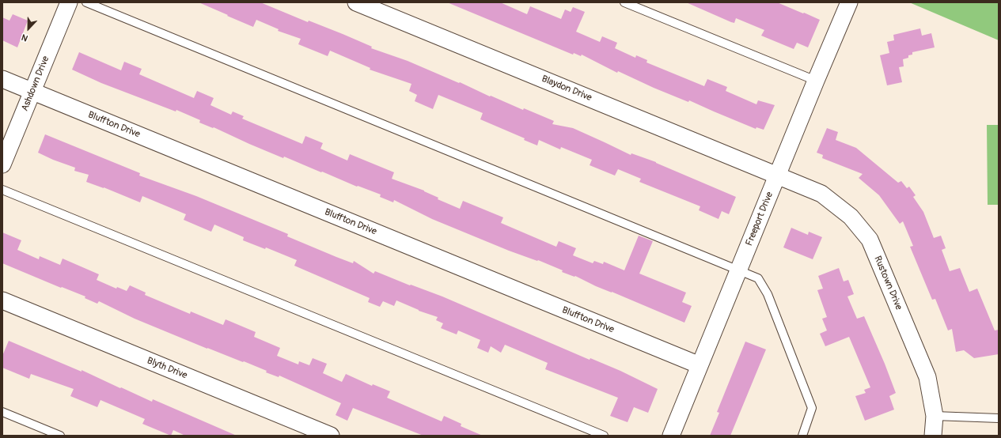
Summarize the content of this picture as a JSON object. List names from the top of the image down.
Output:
{
  "streets": {
    "street": [
      "Ashdown Drive",
      "Blaydon Drive",
      "Bluffton Drive",
      "Freeport Drive",
      "Rustown Drive",
      "Blyth Drive"
    ]
  },
  "crossings": [
    ["Ashdown Drive", "Bluffton Drive"],
    ["Blaydon Drive", "Freeport Drive"],
    ["Blaydon Drive", "Rustown Drive"],
    ["Bluffton Drive", "Freeport Drive"],
    ["Freeport Drive", "Rustown Drive"]
  ],
  "north": "bottom"
}
